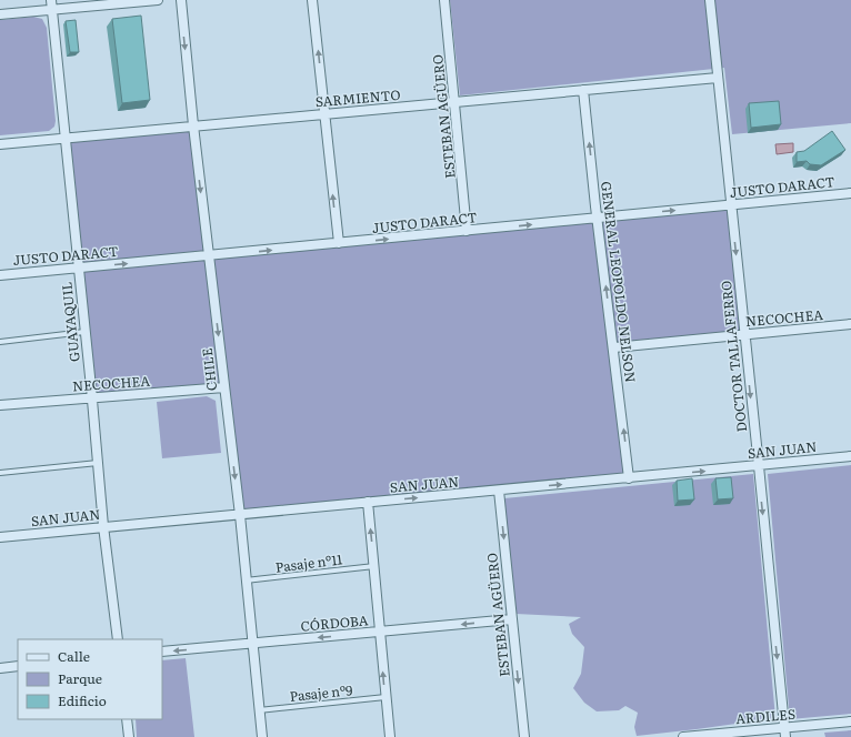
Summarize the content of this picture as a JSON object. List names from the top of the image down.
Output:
{
  "streets": {
    "street": [
      "SARMIENTO",
      "ESTEBAN AGÜERO",
      "JUSTO DARACT",
      "GENERAL LEOPOLDO NELSON",
      "NECOCHEA",
      "GUAYAQUIL",
      "DOCTOR TALLAFERRO",
      "CHILE",
      "SAN JUAN",
      "CÓRDOBA",
      "ARDILES"
    ],
    "lane": ["Pasaje nº11", "Pasaje nº9"]
  },
  "crossings": [
    ["SARMIENTO", "ESTEBAN AGÜERO"],
    ["SARMIENTO", "GENERAL LEOPOLDO NELSON"],
    ["SARMIENTO", "GUAYAQUIL"],
    ["SARMIENTO", "DOCTOR TALLAFERRO"],
    ["SARMIENTO", "CHILE"],
    ["ESTEBAN AGÜERO", "JUSTO DARACT"],
    ["ESTEBAN AGÜERO", "SAN JUAN"],
    ["ESTEBAN AGÜERO", "CÓRDOBA"],
    ["JUSTO DARACT", "GENERAL LEOPOLDO NELSON"],
    ["JUSTO DARACT", "GUAYAQUIL"],
    ["JUSTO DARACT", "DOCTOR TALLAFERRO"],
    ["JUSTO DARACT", "CHILE"],
    ["GENERAL LEOPOLDO NELSON", "NECOCHEA"],
    ["GENERAL LEOPOLDO NELSON", "SAN JUAN"],
    ["NECOCHEA", "GUAYAQUIL"],
    ["NECOCHEA", "DOCTOR TALLAFERRO"],
    ["NECOCHEA", "CHILE"],
    ["GUAYAQUIL", "SAN JUAN"],
    ["DOCTOR TALLAFERRO", "SAN JUAN"],
    ["DOCTOR TALLAFERRO", "ARDILES"],
    ["CHILE", "SAN JUAN"],
    ["CHILE", "Pasaje nº11"],
    ["CHILE", "CÓRDOBA"],
    ["CHILE", "Pasaje nº9"]
  ],
  "one_way": [
    "ESTEBAN AGÜERO",
    "JUSTO DARACT",
    "GENERAL LEOPOLDO NELSON",
    "DOCTOR TALLAFERRO",
    "CHILE",
    "SAN JUAN",
    "CÓRDOBA"
  ],
  "legend": ["Calle", "Parque", "Edificio"]
}
